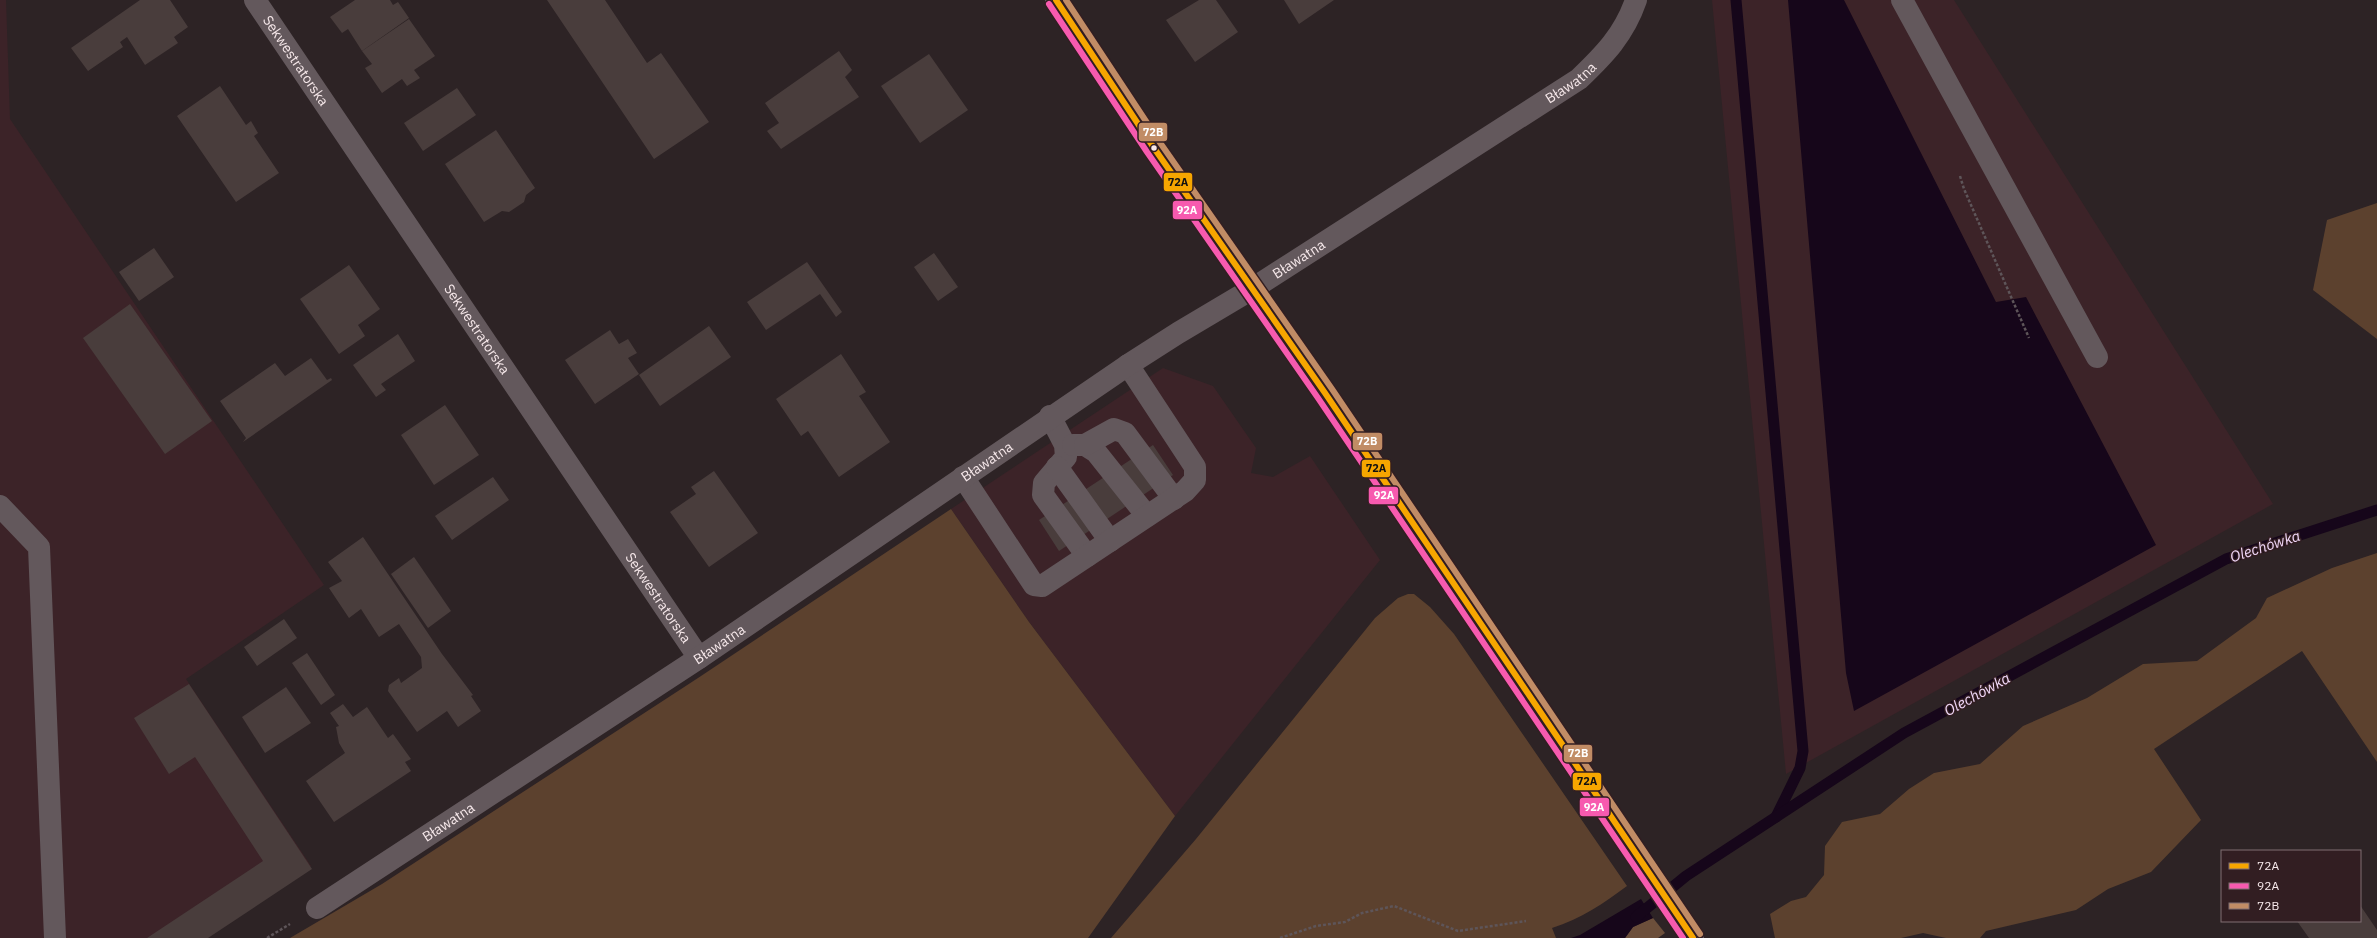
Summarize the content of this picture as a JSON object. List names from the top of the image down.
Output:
{
  "streets": {
    "street": ["Sekwestratorska", "Bławatna"]
  },
  "crossings": [
    ["Sekwestratorska", "Bławatna"]
  ],
  "water": ["Olechówka"],
  "lines": ["transit line 72A", "transit line 72B", "transit line 92A"],
  "legend": ["72A", "92A", "72B"]
}
